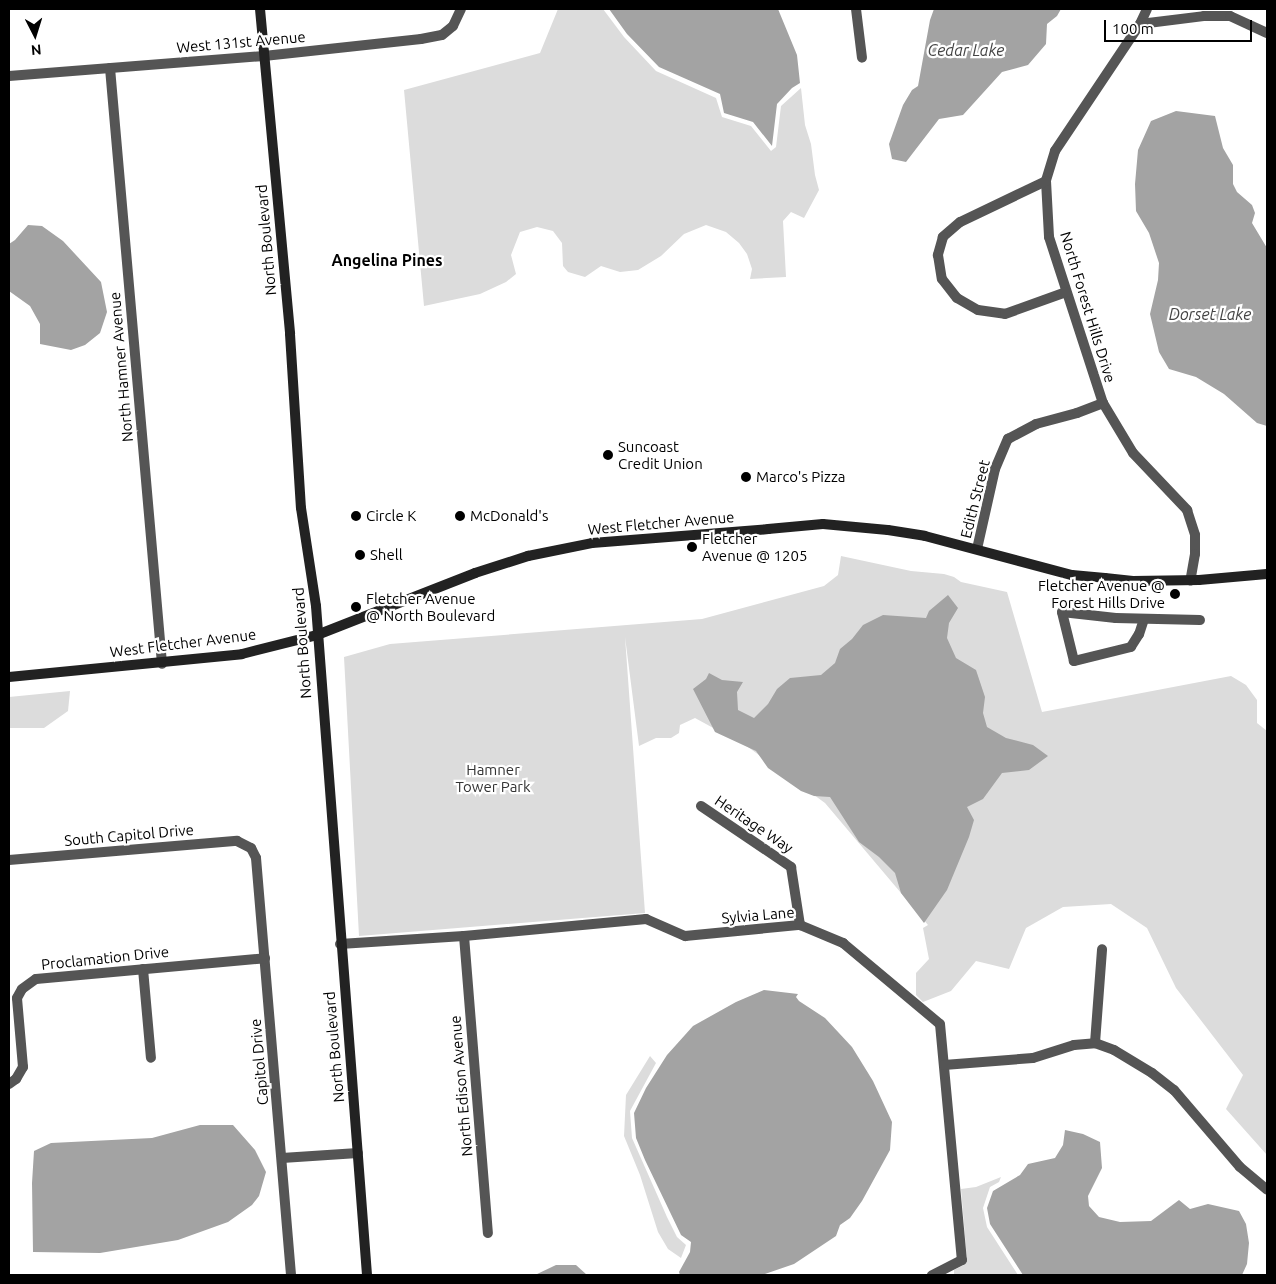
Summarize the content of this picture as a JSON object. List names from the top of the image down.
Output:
{
  "streets": {
    "main road": ["North Boulevard", "West Fletcher Avenue"],
    "street": [
      "West 131st Avenue",
      "North Forest Hills Drive",
      "North Hamner Avenue",
      "Edith Street",
      "Heritage Way",
      "South Capitol Drive",
      "Sylvia Lane",
      "Proclamation Drive",
      "Capitol Drive",
      "North Edison Avenue"
    ]
  },
  "crossings": [
    ["West 131st Avenue", "North Boulevard"],
    ["West 131st Avenue", "North Hamner Avenue"],
    ["North Boulevard", "West Fletcher Avenue"],
    ["North Boulevard", "Sylvia Lane"],
    ["North Forest Hills Drive", "Edith Street"],
    ["North Forest Hills Drive", "West Fletcher Avenue"],
    ["North Hamner Avenue", "West Fletcher Avenue"],
    ["Edith Street", "West Fletcher Avenue"],
    ["Heritage Way", "Sylvia Lane"],
    ["South Capitol Drive", "Capitol Drive"],
    ["Sylvia Lane", "North Edison Avenue"],
    ["Proclamation Drive", "Capitol Drive"]
  ],
  "districts": ["Angelina Pines"],
  "water": ["Cedar Lake", "Dorset Lake"],
  "parks": ["Hamner Tower Park"],
  "places": [
    "Suncoast Credit Union",
    "Marco's Pizza",
    "Circle K",
    "McDonald's",
    "Fletcher Avenue @ 1205",
    "Shell",
    "Fletcher Avenue @ Forest Hills Drive",
    "Fletcher Avenue @ North Boulevard"
  ],
  "scale_bar": "100 m",
  "north": "bottom"
}
